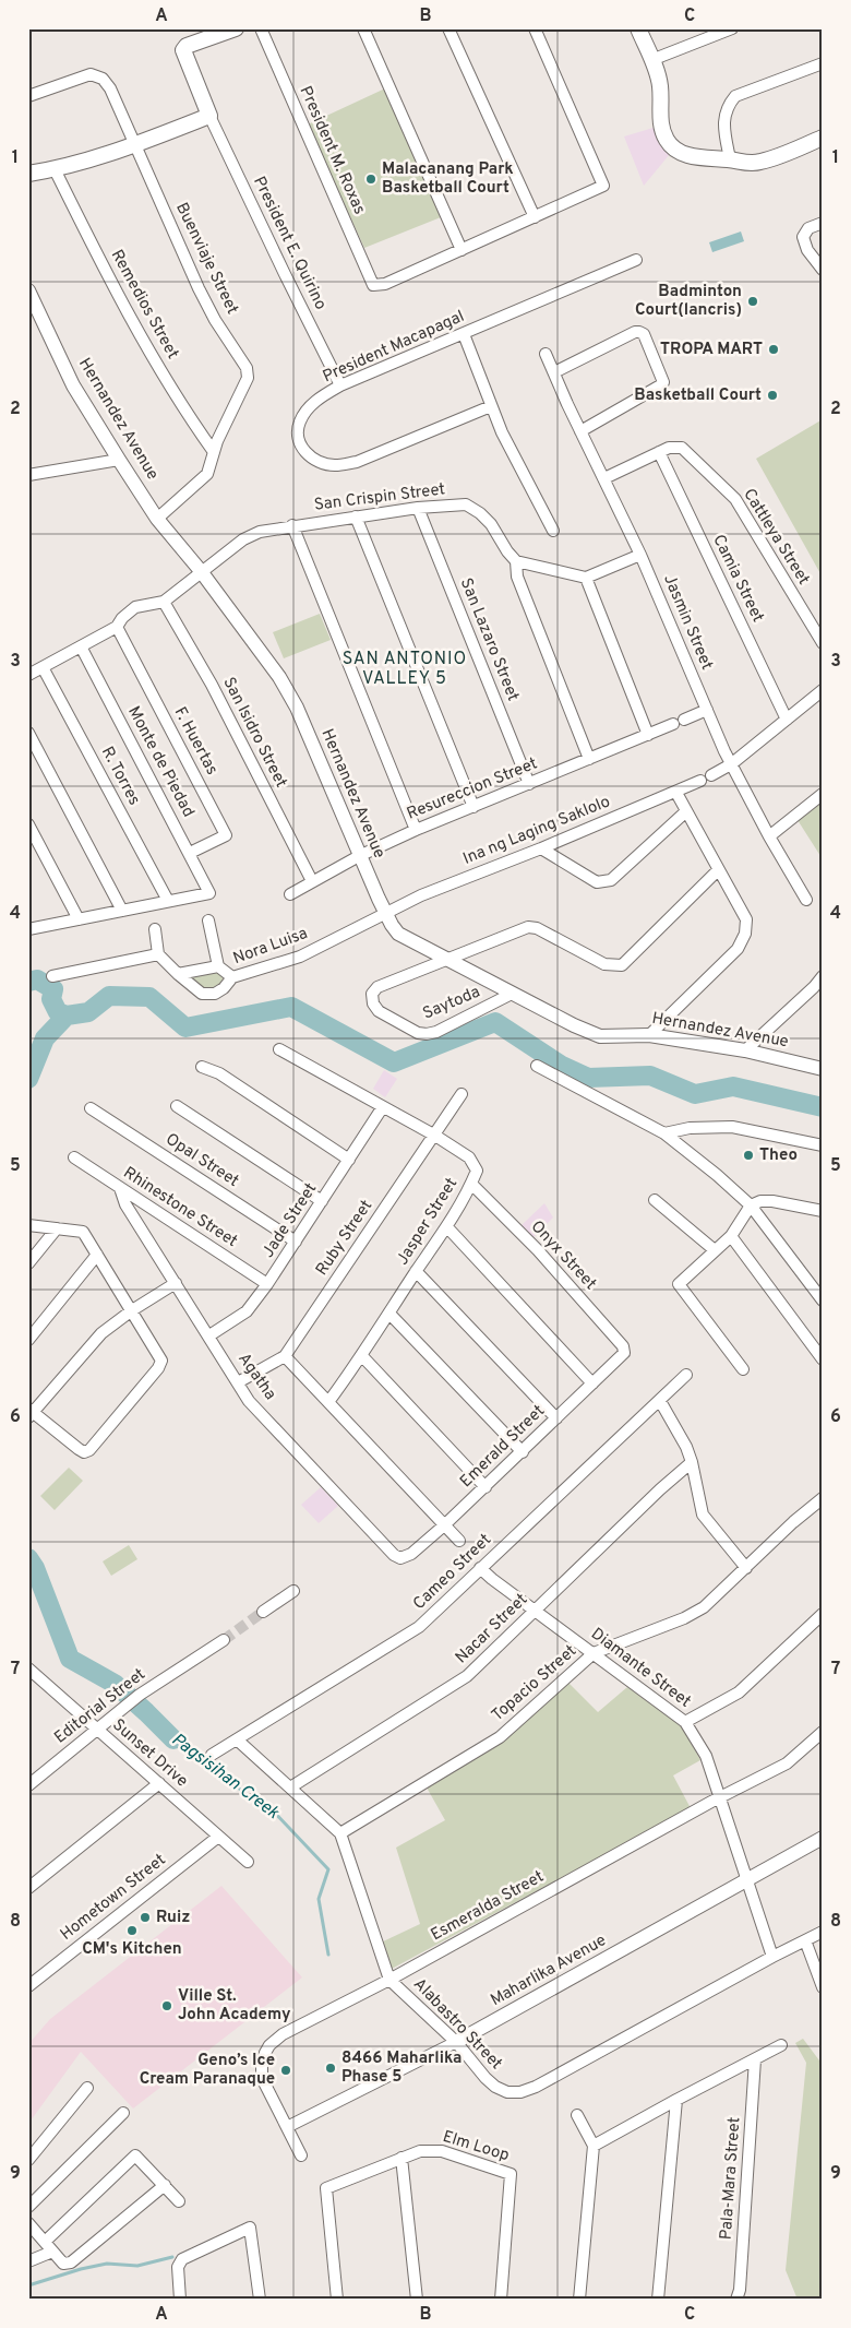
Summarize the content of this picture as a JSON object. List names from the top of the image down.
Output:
{
  "streets": {
    "street": [
      "President M. Roxas",
      "President E. Quirino",
      "Buenviaje Street",
      "Remedios Street",
      "President Macapagal",
      "Hernandez Avenue",
      "San Crispin Street",
      "Cattleya Street",
      "Camia Street",
      "Jasmin Street",
      "San Lazaro Street",
      "San Isidro Street",
      "F. Huertas",
      "Monte de Piedad",
      "R. Torres",
      "Resureccion Street",
      "Ina ng Laging Saklolo",
      "Nora Luisa",
      "Saytoda",
      "Opal Street",
      "Rhinestone Street",
      "Jade Street",
      "Jasper Street",
      "Ruby Street",
      "Onyx Street",
      "Agatha",
      "Emerald Street",
      "Cameo Street",
      "Nacar Street",
      "Diamante Street",
      "Topacio Street",
      "Editorial Street",
      "Sunset Drive",
      "Hometown Street",
      "Esmeralda Street",
      "Maharlika Avenue",
      "Alabastro Street",
      "Elm Loop",
      "Pala-Mara Street"
    ]
  },
  "crossings": [
    ["President E. Quirino", "President Macapagal"],
    ["Buenviaje Street", "Remedios Street"],
    ["Buenviaje Street", "Hernandez Avenue"],
    ["Hernandez Avenue", "San Crispin Street"],
    ["Hernandez Avenue", "Resureccion Street"],
    ["Hernandez Avenue", "Ina ng Laging Saklolo"],
    ["Hernandez Avenue", "Nora Luisa"],
    ["Hernandez Avenue", "Saytoda"],
    ["San Crispin Street", "San Lazaro Street"],
    ["San Crispin Street", "San Isidro Street"],
    ["Cattleya Street", "Camia Street"],
    ["Cattleya Street", "Jasmin Street"],
    ["San Lazaro Street", "Resureccion Street"],
    ["San Isidro Street", "Resureccion Street"],
    ["F. Huertas", "Monte de Piedad"],
    ["Monte de Piedad", "R. Torres"],
    ["Ina ng Laging Saklolo", "Nora Luisa"],
    ["Opal Street", "Jade Street"],
    ["Rhinestone Street", "Jade Street"],
    ["Rhinestone Street", "Agatha"],
    ["Jade Street", "Jasper Street"],
    ["Jade Street", "Agatha"],
    ["Jasper Street", "Ruby Street"],
    ["Jasper Street", "Onyx Street"],
    ["Ruby Street", "Agatha"],
    ["Onyx Street", "Emerald Street"],
    ["Agatha", "Emerald Street"],
    ["Cameo Street", "Diamante Street"],
    ["Cameo Street", "Alabastro Street"],
    ["Nacar Street", "Diamante Street"],
    ["Nacar Street", "Alabastro Street"],
    ["Diamante Street", "Topacio Street"],
    ["Diamante Street", "Esmeralda Street"],
    ["Diamante Street", "Maharlika Avenue"],
    ["Diamante Street", "Alabastro Street"],
    ["Topacio Street", "Alabastro Street"],
    ["Editorial Street", "Sunset Drive"],
    ["Sunset Drive", "Hometown Street"],
    ["Esmeralda Street", "Maharlika Avenue"],
    ["Esmeralda Street", "Alabastro Street"],
    ["Maharlika Avenue", "Alabastro Street"]
  ],
  "districts": ["SAN ANTONIO VALLEY 5"],
  "water": ["Pagsisihan Creek"],
  "places": [
    "Malacanang Park Basketball Court",
    "Badminton Court(lancris)",
    "TROPA MART",
    "Basketball Court",
    "Theo",
    "Ruiz",
    "CM's Kitchen",
    "Ville St. John Academy",
    "8466 Maharlika Phase 5",
    "Geno’s Ice Cream Paranaque"
  ],
  "grid": {
    "columns": ["A", "B", "C"],
    "rows": [
      "1",
      "2",
      "3",
      "4",
      "5",
      "6",
      "7",
      "8",
      "9"
    ]
  }
}
